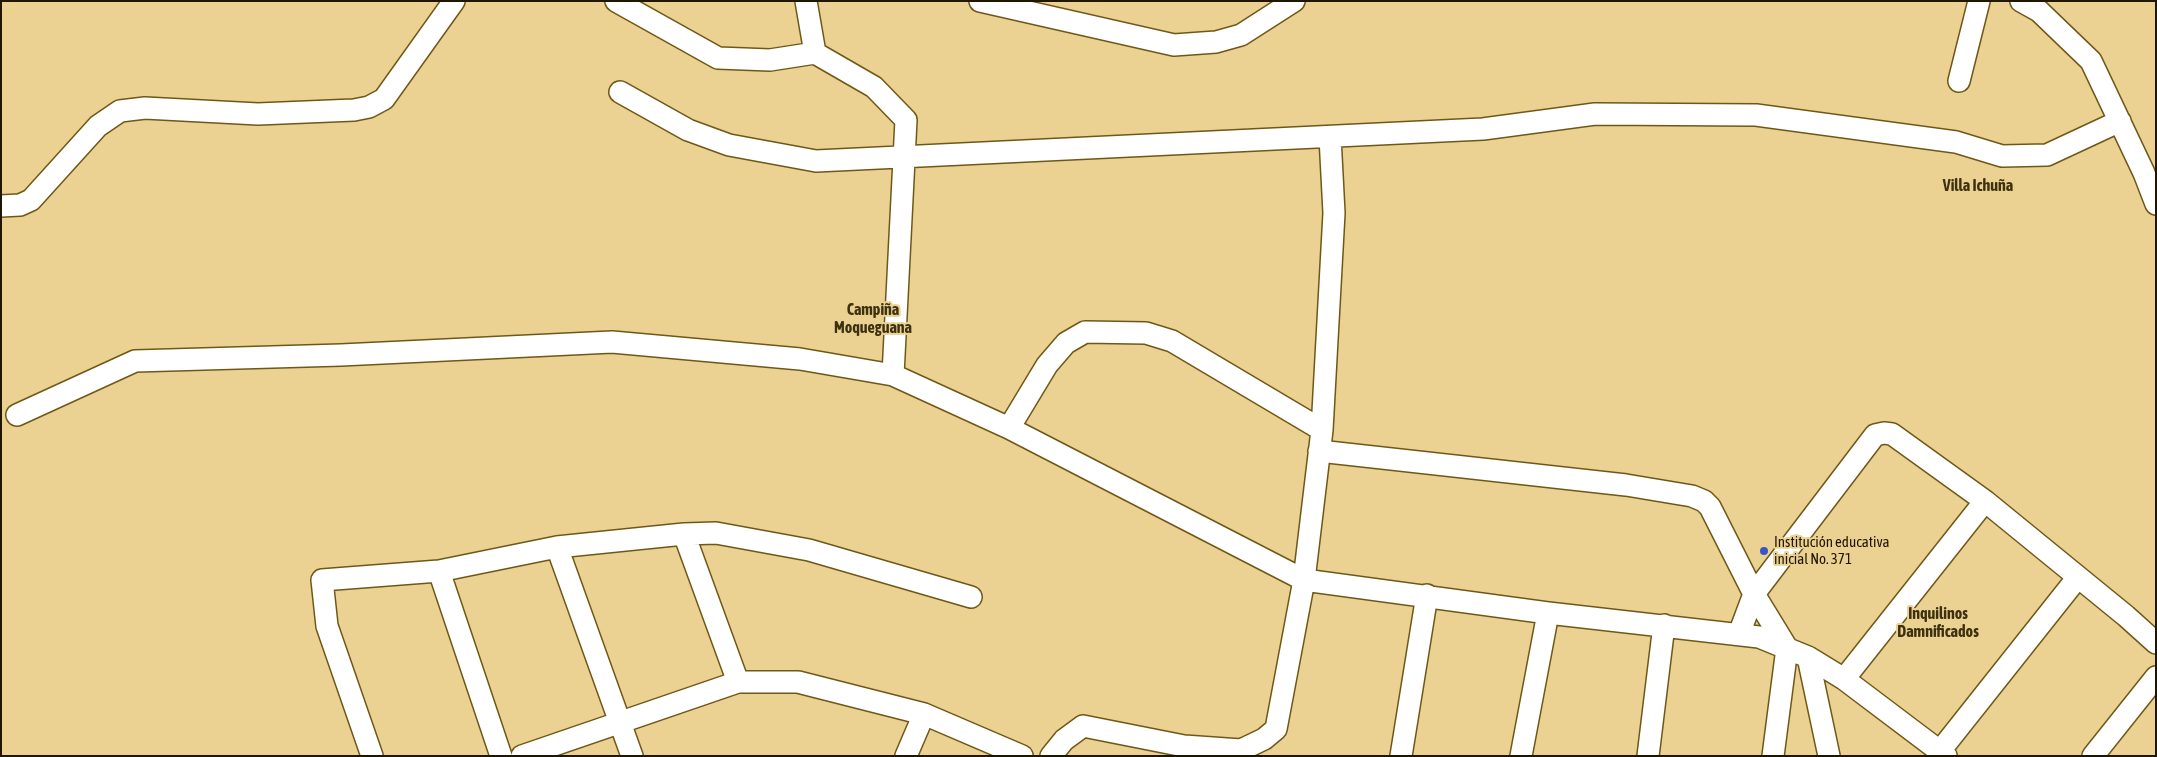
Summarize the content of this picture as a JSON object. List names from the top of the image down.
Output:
{
  "districts": ["Villa Ichuña", "Campiña Moqueguana", "Inquilinos Damnificados"],
  "places": ["Institución educativa inicial No. 371"]
}
